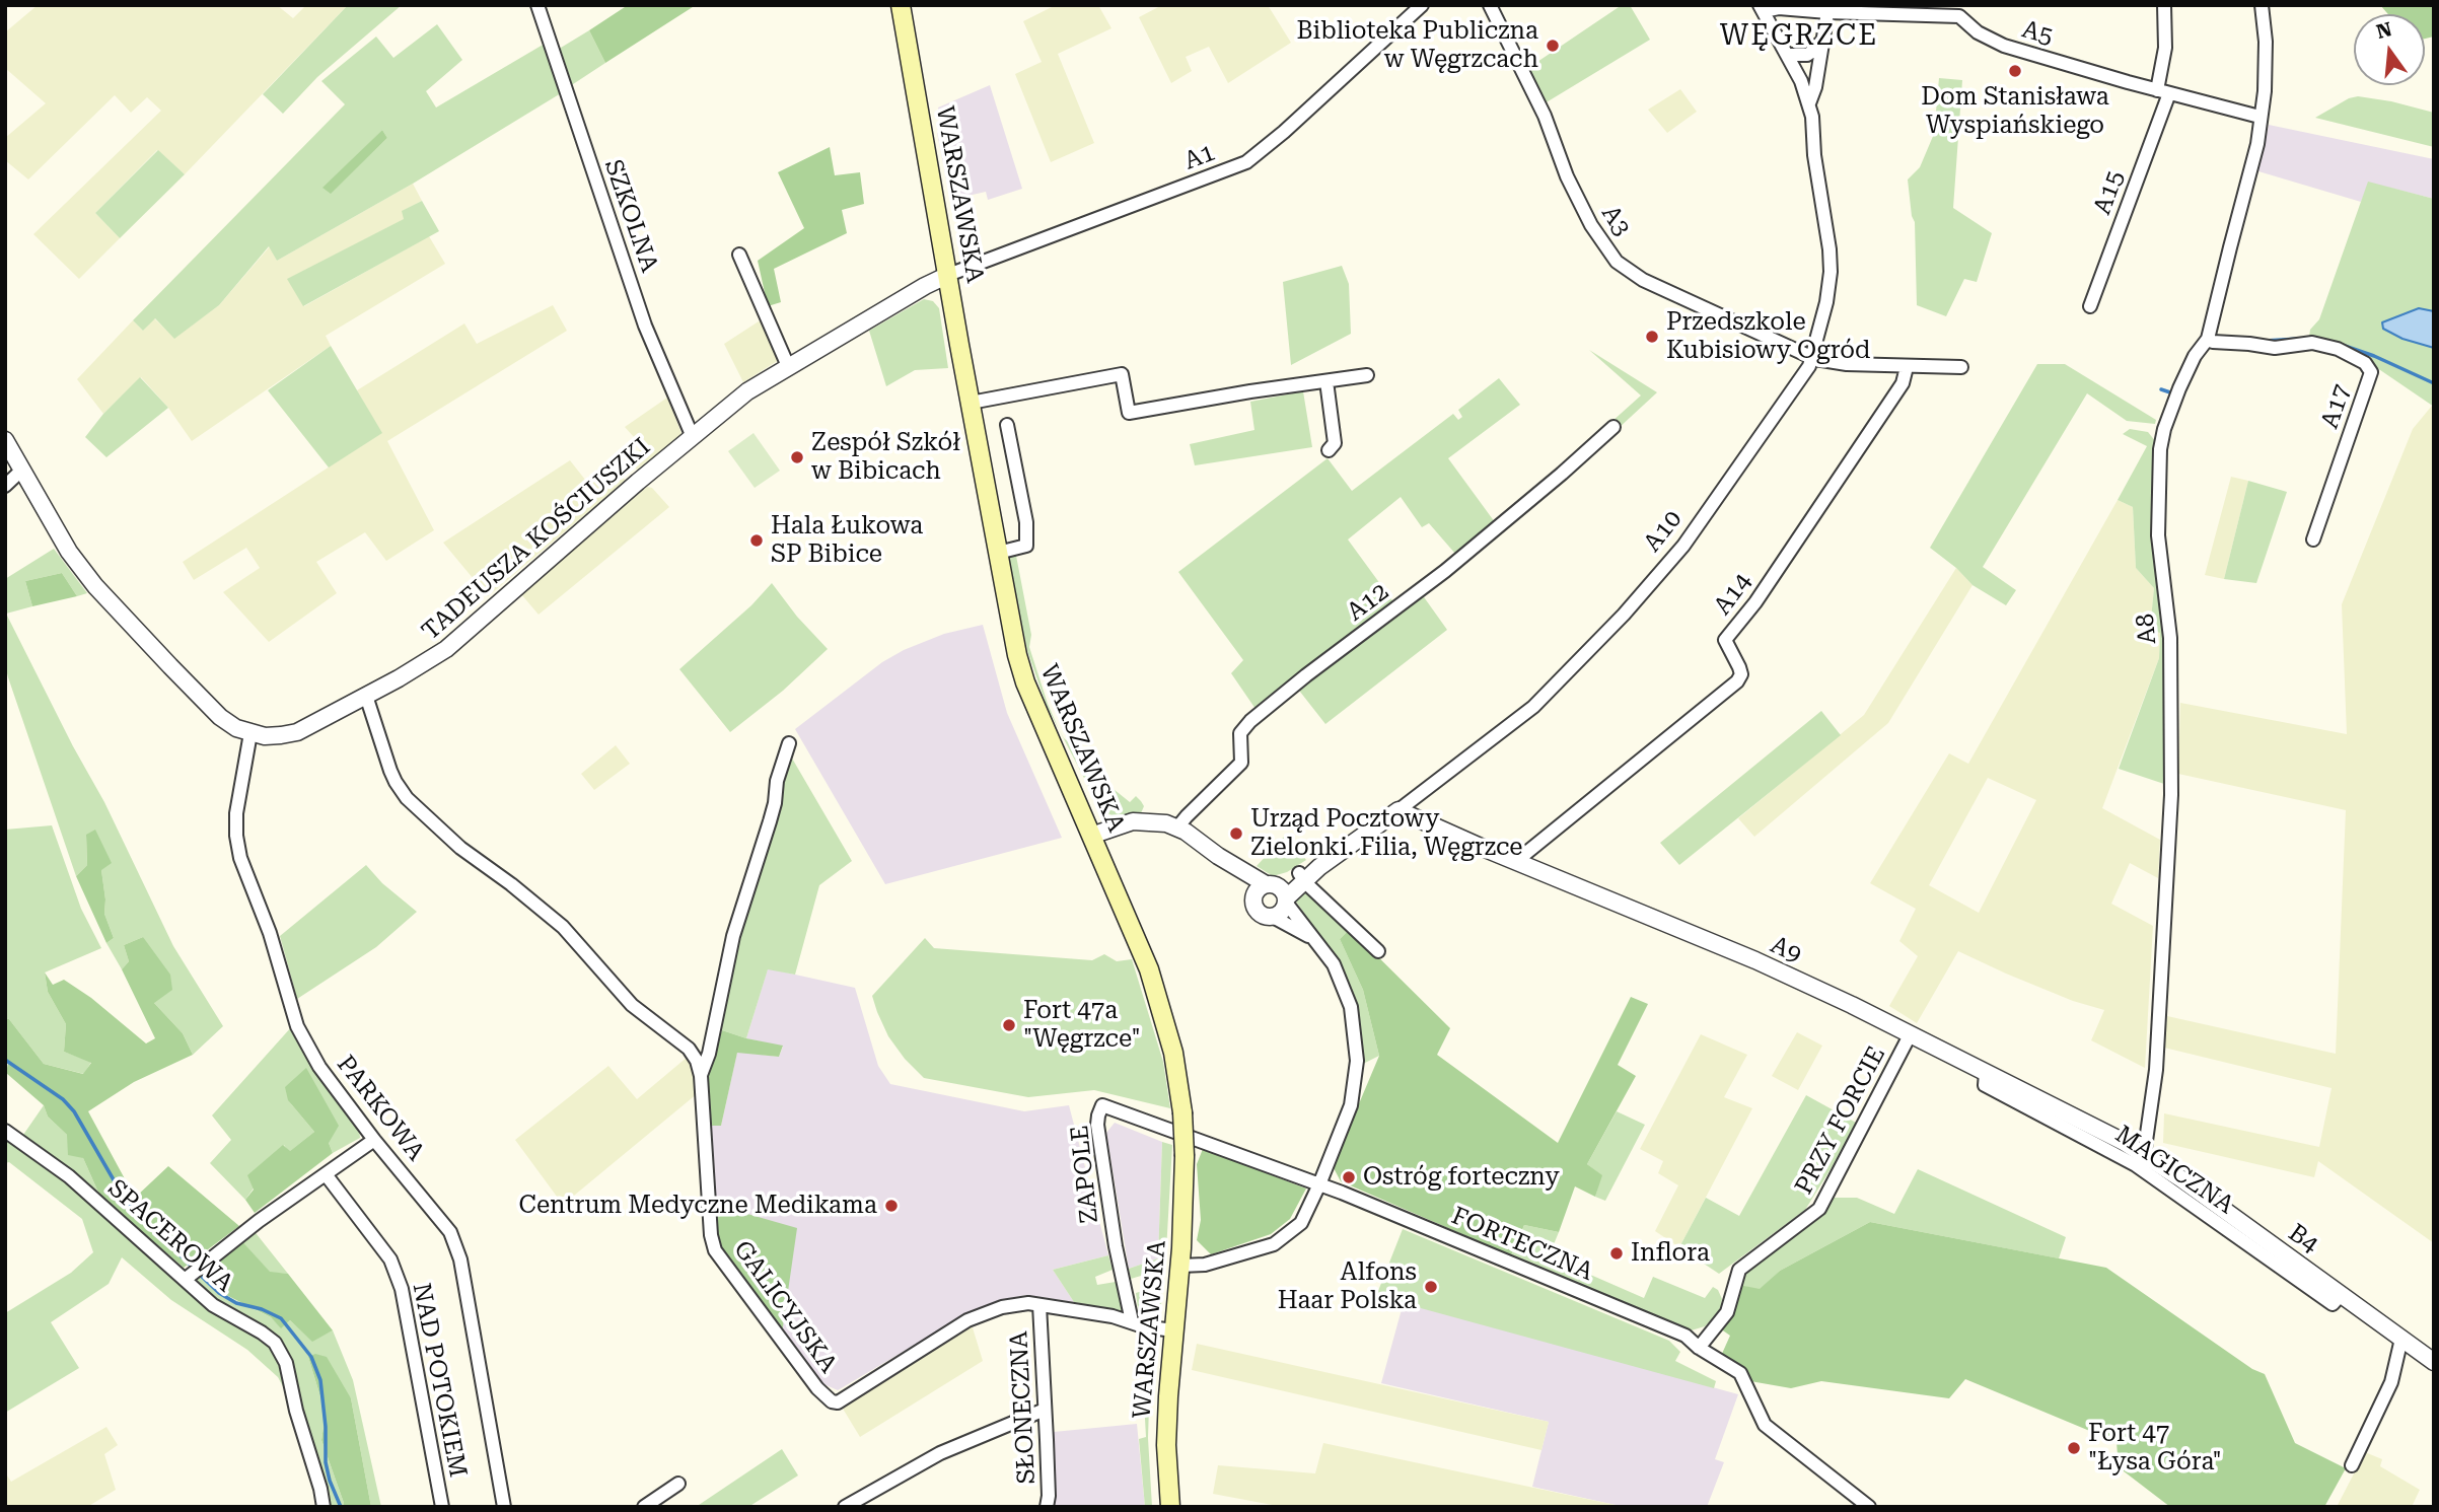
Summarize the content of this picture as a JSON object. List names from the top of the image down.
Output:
{
  "streets": {
    "main road": ["WARSZAWSKA"],
    "street": [
      "A5",
      "A1",
      "A15",
      "SZKOLNA",
      "A3",
      "A17",
      "A10",
      "TADEUSZA KOŚCIUSZKI",
      "A14",
      "A12",
      "A8",
      "A9",
      "PARKOWA",
      "PRZY FORCIE",
      "MAGICZNA",
      "ZAPOLE",
      "SPACEROWA",
      "B4",
      "FORTECZNA",
      "GALICYJSKA",
      "NAD POTOKIEM",
      "SŁONECZNA"
    ]
  },
  "crossings": [
    ["A5", "A15"],
    ["A5", "A10"],
    ["A5", "A8"],
    ["A1", "WARSZAWSKA"],
    ["A1", "TADEUSZA KOŚCIUSZKI"],
    ["WARSZAWSKA", "TADEUSZA KOŚCIUSZKI"],
    ["WARSZAWSKA", "GALICYJSKA"],
    ["SZKOLNA", "TADEUSZA KOŚCIUSZKI"],
    ["A3", "A10"],
    ["A3", "A14"],
    ["A17", "A8"],
    ["A10", "A9"],
    ["TADEUSZA KOŚCIUSZKI", "PARKOWA"],
    ["TADEUSZA KOŚCIUSZKI", "GALICYJSKA"],
    ["A14", "A9"],
    ["A8", "A9"],
    ["A8", "B4"],
    ["A9", "PRZY FORCIE"],
    ["A9", "MAGICZNA"],
    ["A9", "B4"],
    ["PRZY FORCIE", "FORTECZNA"],
    ["MAGICZNA", "B4"],
    ["ZAPOLE", "FORTECZNA"],
    ["ZAPOLE", "GALICYJSKA"],
    ["GALICYJSKA", "SŁONECZNA"]
  ],
  "districts": ["WĘGRZCE"],
  "places": [
    "Biblioteka Publiczna w Węgrzcach",
    "Dom Stanisława Wyspiańskiego",
    "Przedszkole Kubisiowy Ogród",
    "Zespół Szkół w Bibicach",
    "Hala Łukowa SP Bibice",
    "Urząd Pocztowy Zielonki. Filia, Węgrzce",
    "Fort 47a \"Węgrzce\"",
    "Ostróg forteczny",
    "Centrum Medyczne Medikama",
    "Inflora",
    "Alfons Haar Polska",
    "Fort 47 \"Łysa Góra\""
  ],
  "north": "top"
}
